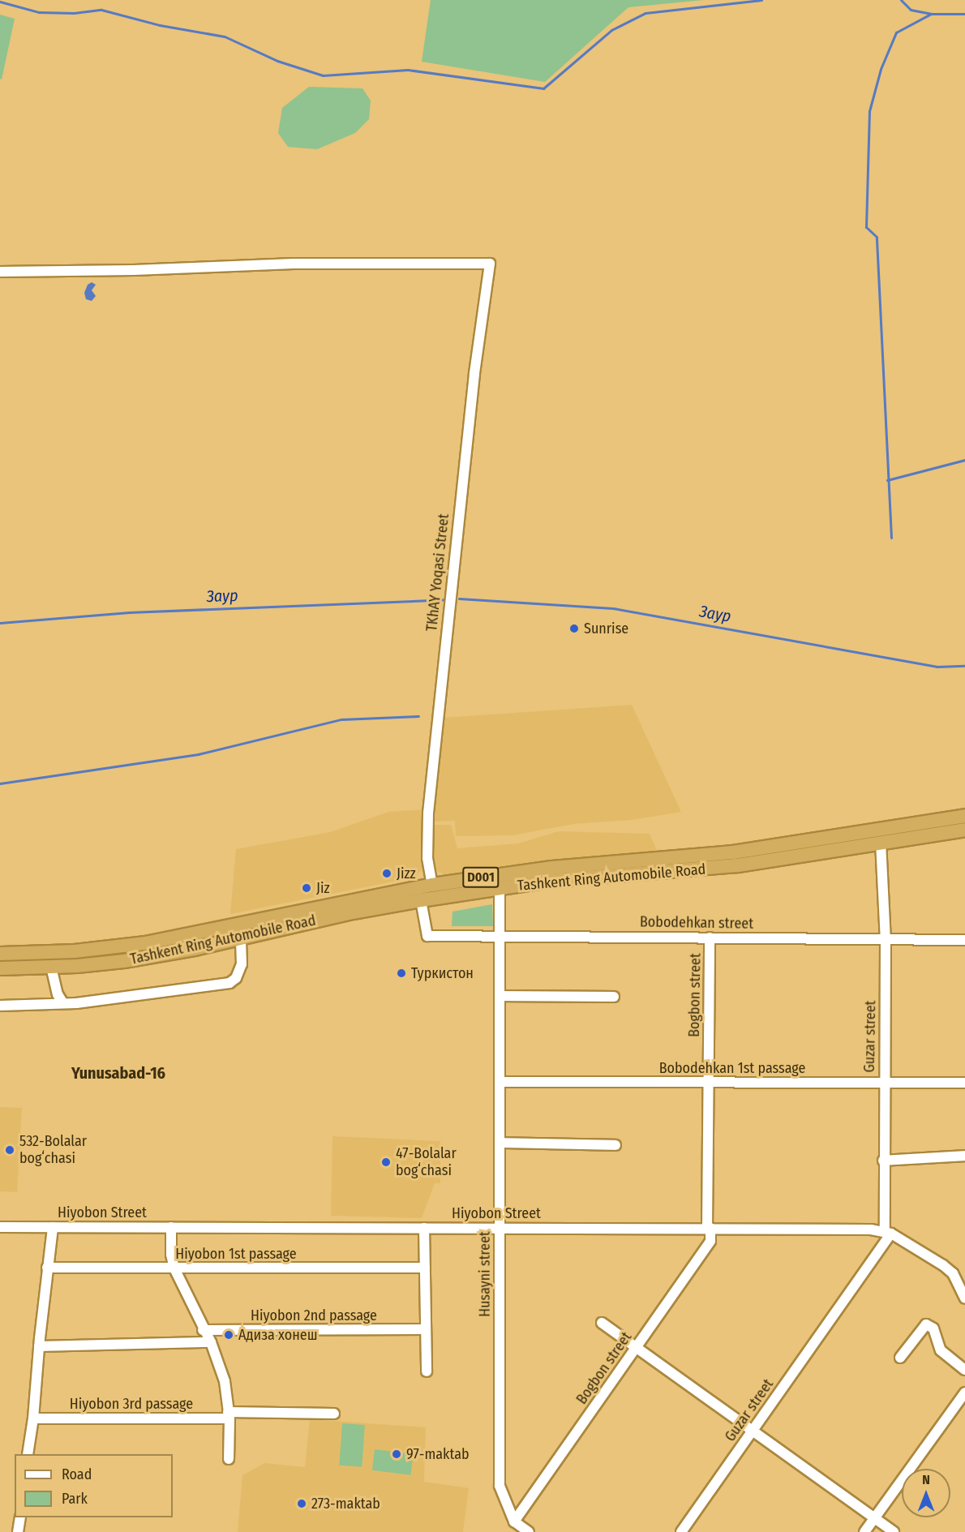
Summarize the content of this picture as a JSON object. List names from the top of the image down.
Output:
{
  "streets": {
    "highway": ["D001", "Tashkent Ring Automobile Road"],
    "street": [
      "TKhAY Yoqasi Street",
      "Bobodehkan street",
      "Bogbon street",
      "Guzar street",
      "Bobodehkan 1st passage",
      "Hiyobon Street",
      "Hiyobon 1st passage",
      "Husayni street",
      "Hiyobon 2nd passage",
      "Hiyobon 3rd passage"
    ]
  },
  "crossings": [
    ["TKhAY Yoqasi Street", "Tashkent Ring Automobile Road"],
    ["Tashkent Ring Automobile Road", "Bobodehkan street"],
    ["Tashkent Ring Automobile Road", "Guzar street"],
    ["Tashkent Ring Automobile Road", "Husayni street"],
    ["Bobodehkan street", "Bogbon street"],
    ["Bobodehkan street", "Guzar street"],
    ["Bobodehkan street", "Husayni street"],
    ["Bogbon street", "Bobodehkan 1st passage"],
    ["Bogbon street", "Hiyobon Street"],
    ["Bogbon street", "Husayni street"],
    ["Guzar street", "Bobodehkan 1st passage"],
    ["Guzar street", "Hiyobon Street"],
    ["Bobodehkan 1st passage", "Husayni street"],
    ["Hiyobon Street", "Husayni street"]
  ],
  "districts": ["Yunusabad-16"],
  "water": ["Заур"],
  "places": [
    "Sunrise",
    "Jizz",
    "Jiz",
    "Туркистон",
    "532-Bolalar bogʻchasi",
    "47-Bolalar bogʻchasi",
    "Адиза хонеш",
    "97-maktab",
    "273-maktab"
  ],
  "legend": ["Road", "Park"],
  "north": "top"
}
